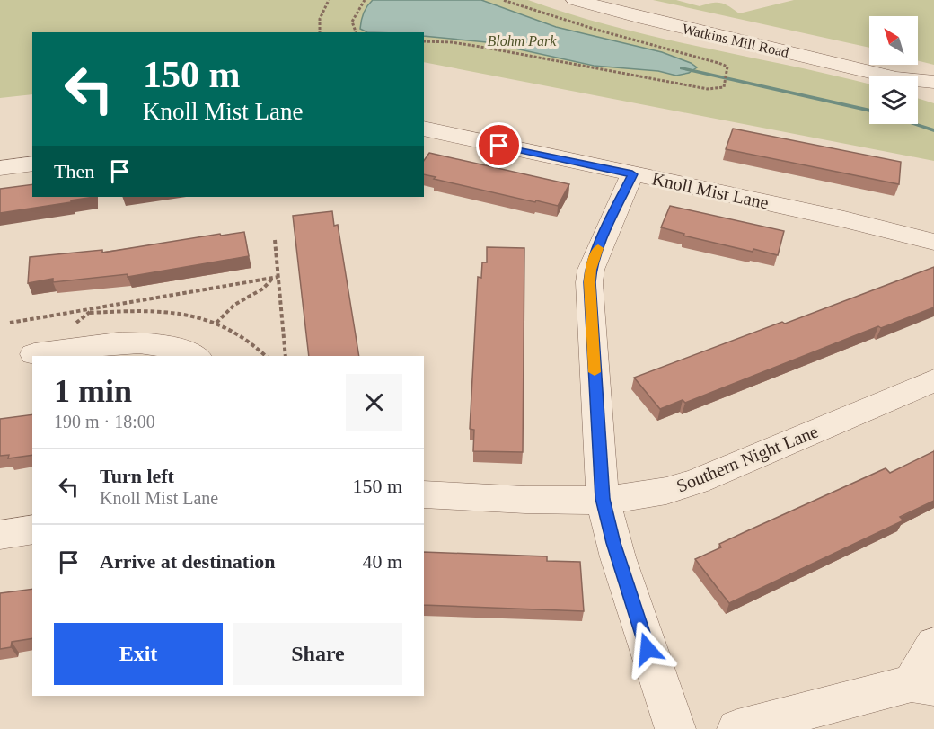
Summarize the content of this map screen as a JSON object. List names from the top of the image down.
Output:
{
  "streets": {
    "street": ["Watkins Mill Road", "Knoll Mist Lane", "Southern Night Lane"]
  },
  "parks": ["Blohm Park"],
  "north": "top left",
  "page": {
    "turn": ["150 m", "Knoll Mist Lane"],
    "then": "Then",
    "heading": ["1 min", "190 m · 18:00"],
    "list": [
      {
        "name": "Turn left",
        "note": "Knoll Mist Lane",
        "value": "150 m"
      },
      {
        "name": "Arrive at destination",
        "value": "40 m"
      }
    ],
    "buttons": ["Exit", "Share"]
  }
}
